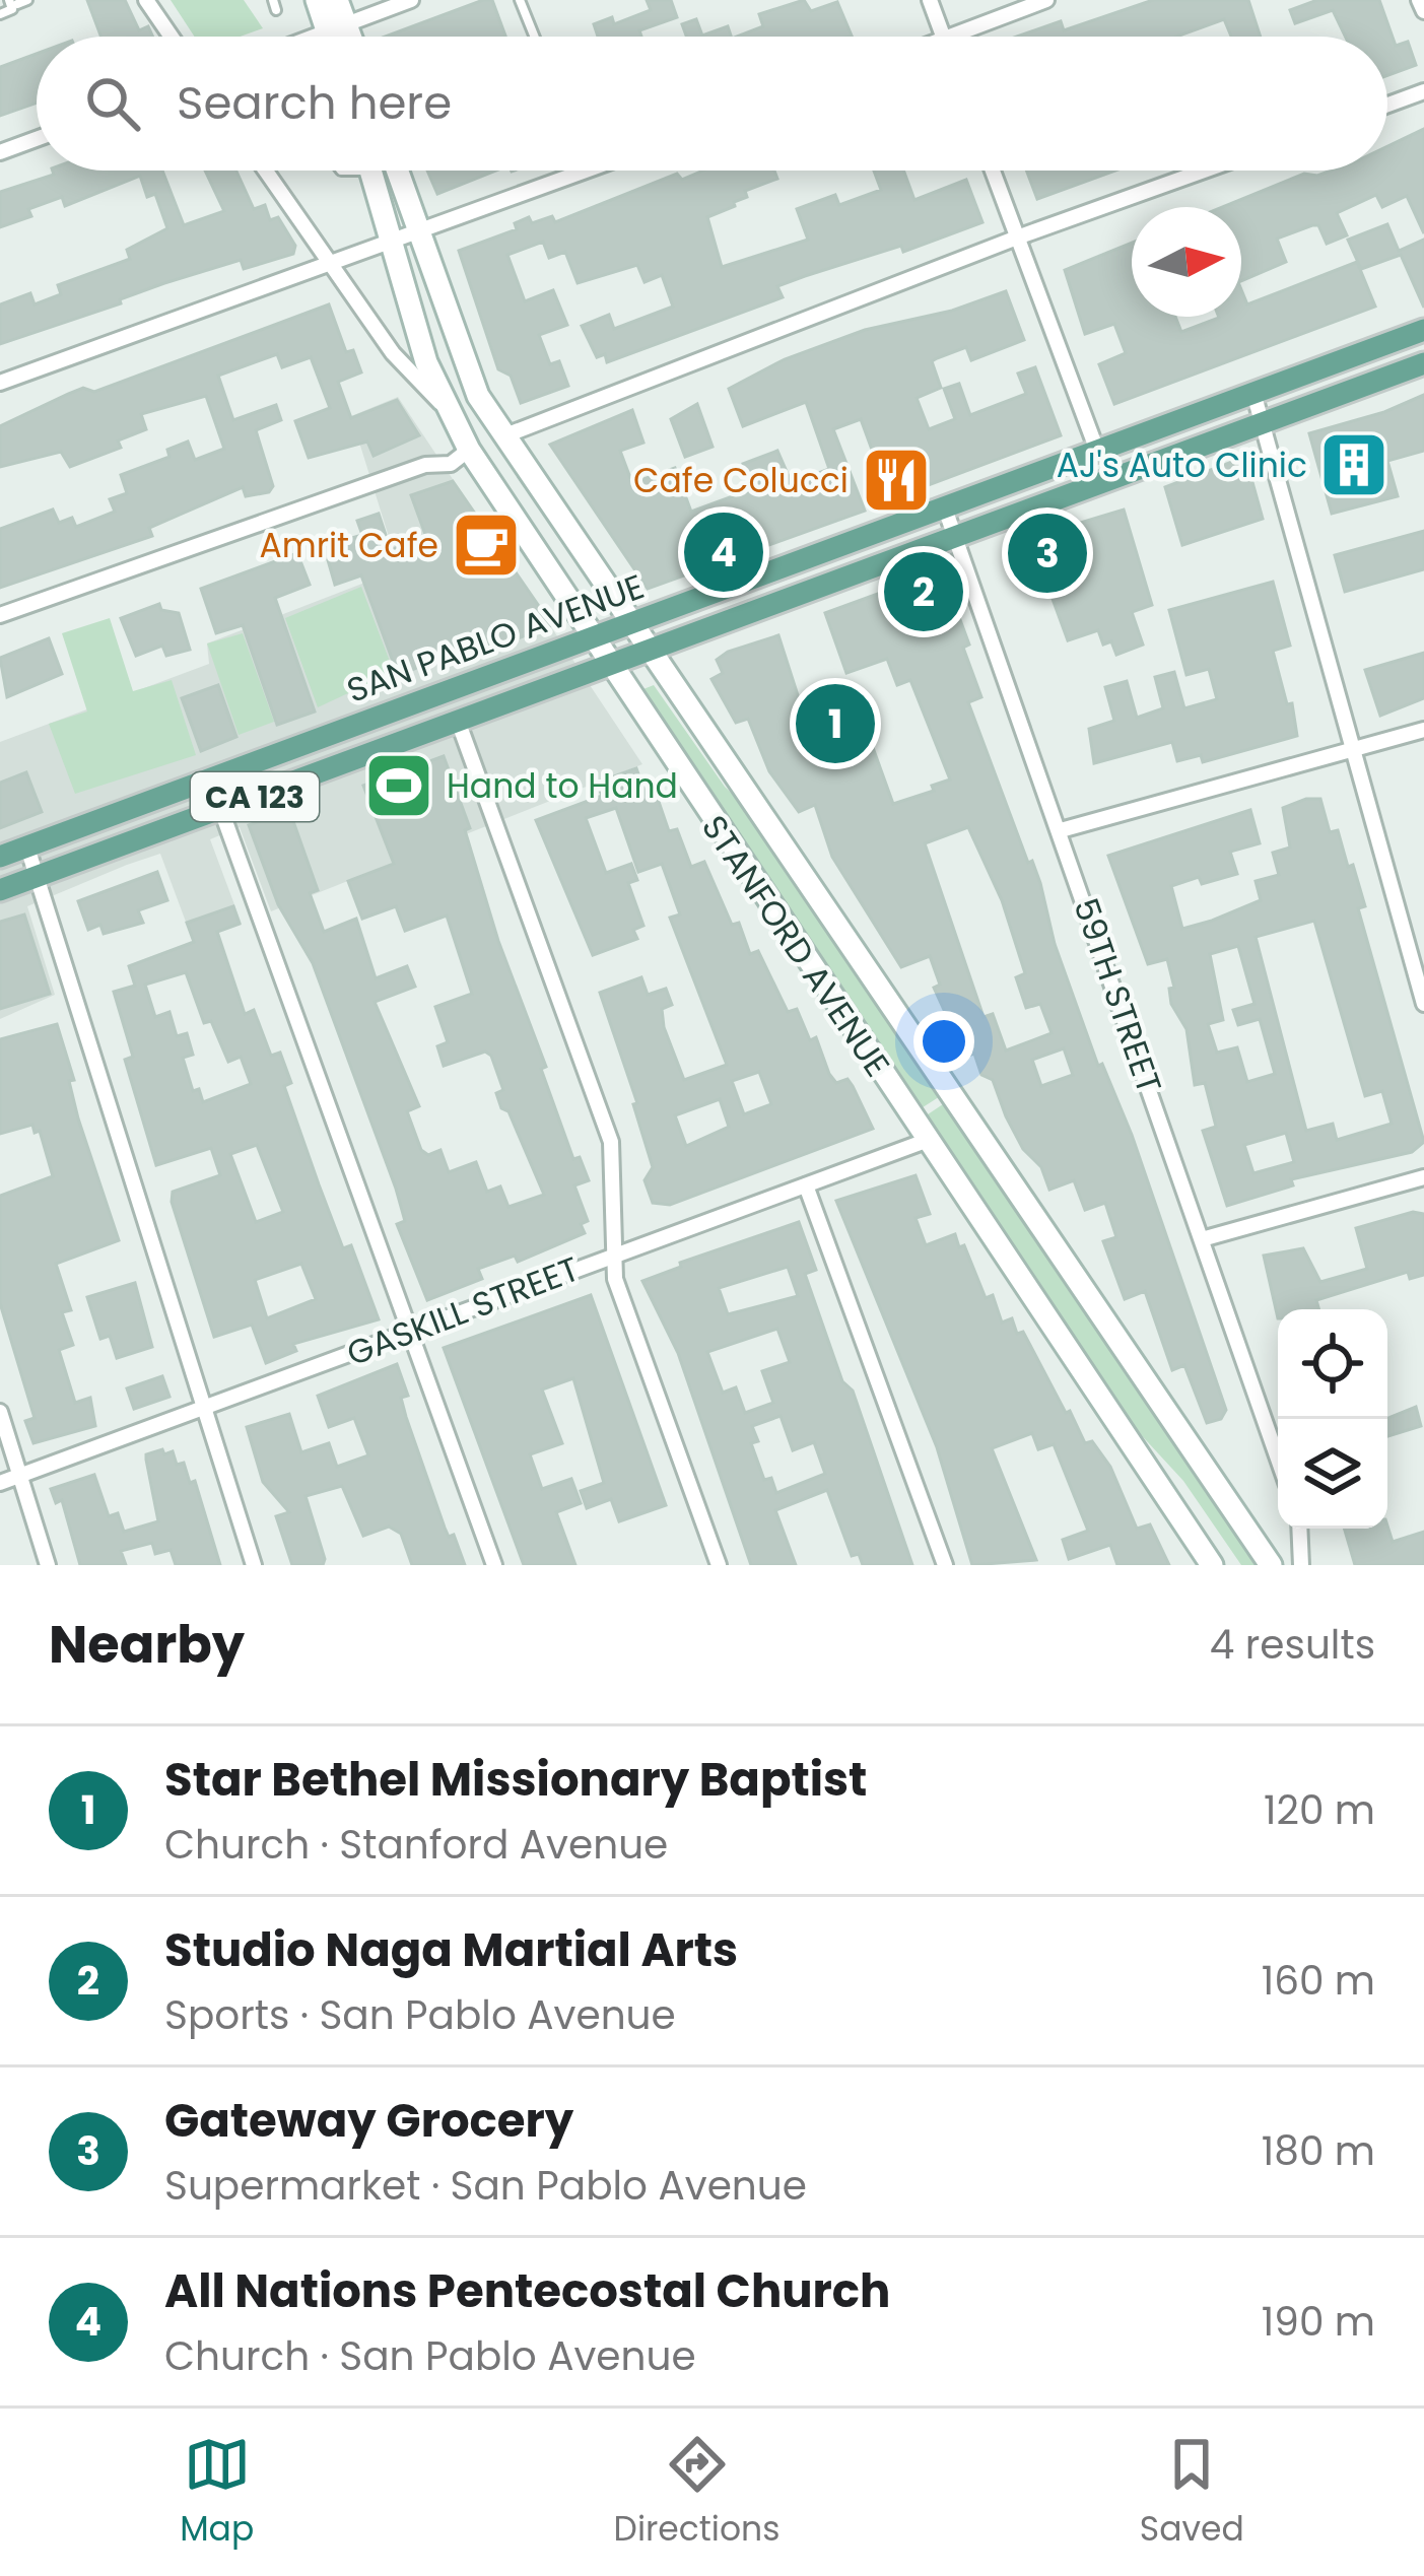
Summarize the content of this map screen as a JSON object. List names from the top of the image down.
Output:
{
  "streets": {
    "main road": ["SAN PABLO AVENUE", "CA 123", "STANFORD AVENUE"],
    "street": ["59TH STREET", "GASKILL STREET"]
  },
  "crossings": [
    ["SAN PABLO AVENUE", "STANFORD AVENUE"],
    ["SAN PABLO AVENUE", "59TH STREET"],
    ["STANFORD AVENUE", "GASKILL STREET"]
  ],
  "places": {
    "building": ["AJ's Auto Clinic"],
    "restaurant": ["Cafe Colucci"],
    "cafe": ["Amrit Cafe"],
    "sports": ["Hand to Hand"]
  },
  "north": "right",
  "page": {
    "search": "Search here",
    "pins": [
      "4",
      "3",
      "2",
      "1"
    ],
    "heading": ["Nearby", "4 results"],
    "list": [
      {
        "mark": "1",
        "name": "Star Bethel Missionary Baptist",
        "note": "Church · Stanford Avenue",
        "value": "120 m"
      },
      {
        "mark": "2",
        "name": "Studio Naga Martial Arts",
        "note": "Sports · San Pablo Avenue",
        "value": "160 m"
      },
      {
        "mark": "3",
        "name": "Gateway Grocery",
        "note": "Supermarket · San Pablo Avenue",
        "value": "180 m"
      },
      {
        "mark": "4",
        "name": "All Nations Pentecostal Church",
        "note": "Church · San Pablo Avenue",
        "value": "190 m"
      }
    ],
    "nav": ["Map", "Directions", "Saved"]
  }
}
